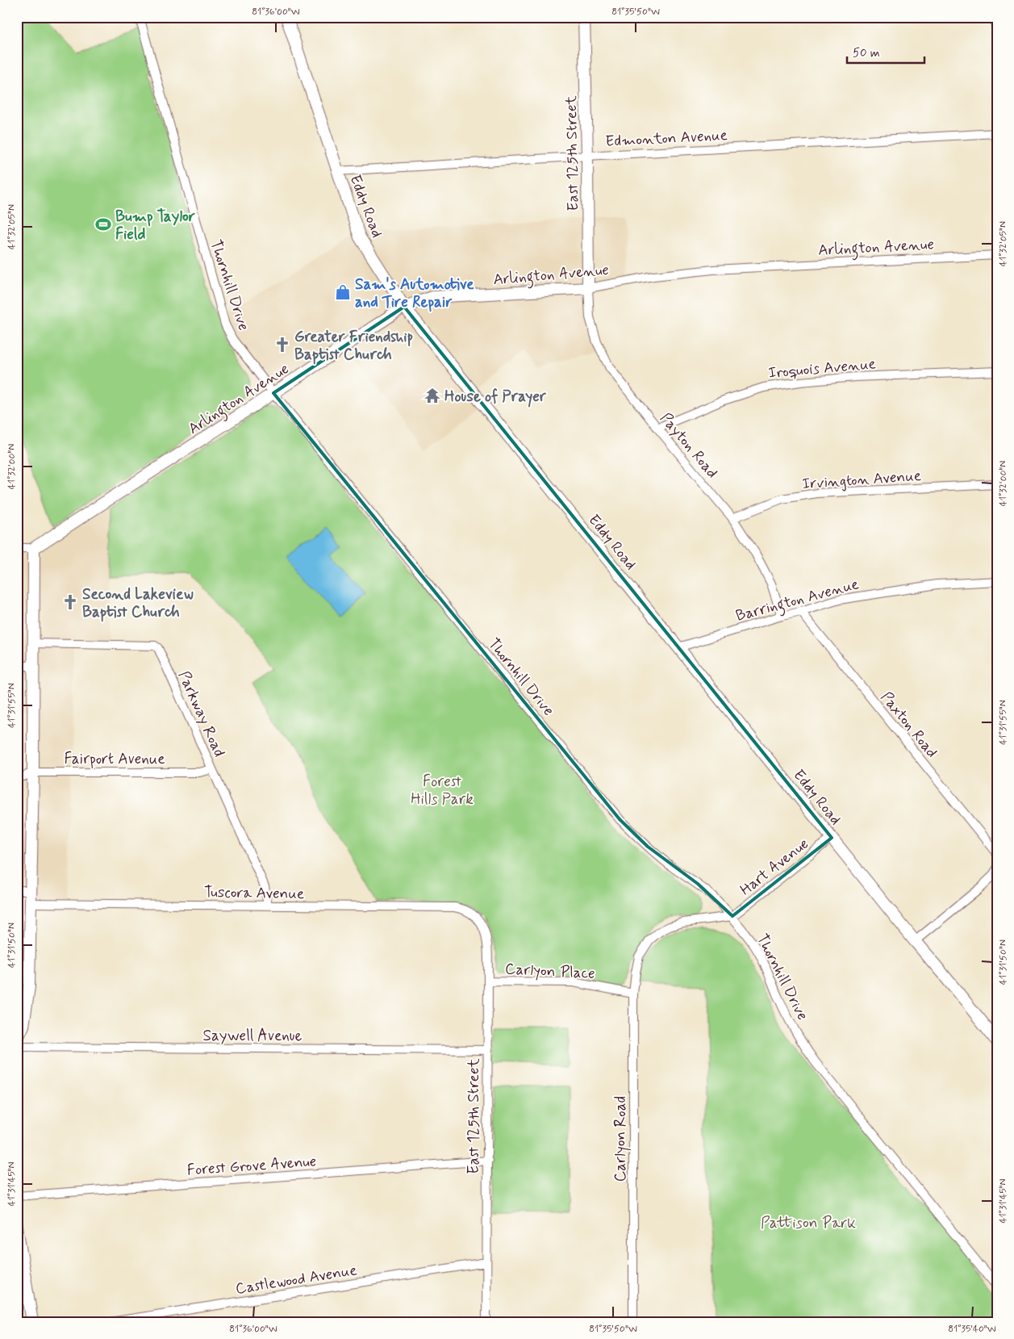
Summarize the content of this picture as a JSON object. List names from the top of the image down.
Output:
{
  "streets": {
    "street": [
      "Edmonton Avenue",
      "East 125th Street",
      "Eddy Road",
      "Arlington Avenue",
      "Thornhill Drive",
      "Iroquois Avenue",
      "Payton Road",
      "Irvington Avenue",
      "Barrington Avenue",
      "Parkway Road",
      "Paxton Road",
      "Fairport Avenue",
      "Hart Avenue",
      "Tuscora Avenue",
      "Carlyon Place",
      "Saywell Avenue",
      "Carlyon Road",
      "Forest Grove Avenue",
      "Castlewood Avenue"
    ]
  },
  "crossings": [
    ["Edmonton Avenue", "East 125th Street"],
    ["Edmonton Avenue", "Eddy Road"],
    ["East 125th Street", "Arlington Avenue"],
    ["East 125th Street", "Payton Road"],
    ["East 125th Street", "Tuscora Avenue"],
    ["East 125th Street", "Carlyon Place"],
    ["East 125th Street", "Saywell Avenue"],
    ["East 125th Street", "Forest Grove Avenue"],
    ["East 125th Street", "Castlewood Avenue"],
    ["Eddy Road", "Arlington Avenue"],
    ["Eddy Road", "Barrington Avenue"],
    ["Eddy Road", "Hart Avenue"],
    ["Arlington Avenue", "Thornhill Drive"],
    ["Arlington Avenue", "Payton Road"],
    ["Thornhill Drive", "Hart Avenue"],
    ["Thornhill Drive", "Carlyon Road"],
    ["Iroquois Avenue", "Payton Road"],
    ["Payton Road", "Irvington Avenue"],
    ["Payton Road", "Barrington Avenue"],
    ["Barrington Avenue", "Paxton Road"],
    ["Parkway Road", "Fairport Avenue"],
    ["Parkway Road", "Tuscora Avenue"],
    ["Hart Avenue", "Carlyon Road"],
    ["Carlyon Place", "Carlyon Road"]
  ],
  "parks": ["Forest Hills Park", "Pattison Park"],
  "places": {
    "sports": ["Bump Taylor Field"],
    "shop": ["Sam's Automotive and Tire Repair"],
    "church": ["Greater Friendship Baptist Church", "Second Lakeview Baptist Church"],
    "temple": ["House of Prayer"]
  },
  "scale_bar": "50 m",
  "coordinates": [
    "81°36'00\"W",
    "81°35'50\"W",
    "41°32'05\"N",
    "41°32'00\"N",
    "41°31'55\"N",
    "41°31'50\"N",
    "41°31'45\"N",
    "81°35'40\"W"
  ]
}
